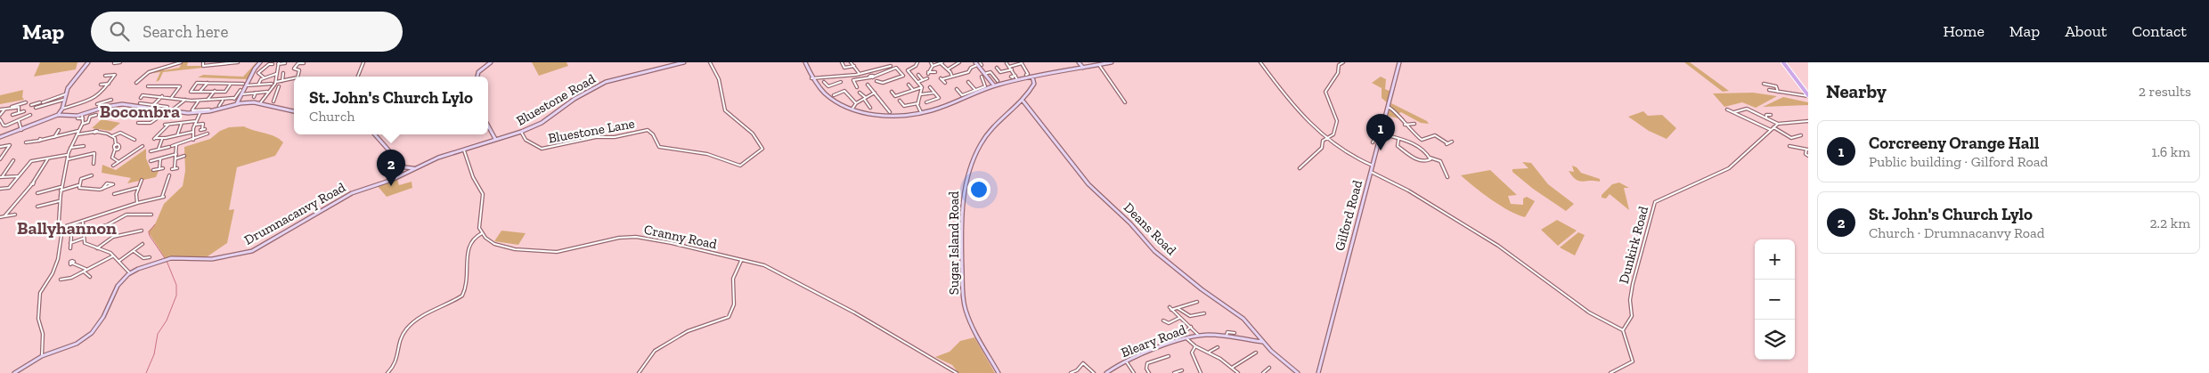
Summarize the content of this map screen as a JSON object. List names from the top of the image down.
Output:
{
  "streets": {
    "street": [
      "Bluestone Road",
      "Bluestone Lane",
      "Drumnacanvy Road",
      "Gilford Road",
      "Deans Road",
      "Cranny Road",
      "Sugar Island Road",
      "Dunkirk Road",
      "Bleary Road"
    ]
  },
  "crossings": [
    ["Bluestone Road", "Bluestone Lane"],
    ["Bluestone Road", "Drumnacanvy Road"],
    ["Deans Road", "Sugar Island Road"],
    ["Deans Road", "Bleary Road"]
  ],
  "districts": ["Bocombra", "Ballyhannon"],
  "page": {
    "header": "Map",
    "search": "Search here",
    "nav": [
      "Home",
      "Map",
      "About",
      "Contact"
    ],
    "heading": ["Nearby", "2 results"],
    "popup": ["St. John's Church Lylo", "Church"],
    "pins": ["1", "2"],
    "list": [
      {
        "mark": "1",
        "name": "Corcreeny Orange Hall",
        "note": "Public building · Gilford Road",
        "value": "1.6 km"
      },
      {
        "mark": "2",
        "name": "St. John's Church Lylo",
        "note": "Church · Drumnacanvy Road",
        "value": "2.2 km"
      }
    ],
    "map_buttons": ["+", "−"]
  }
}
